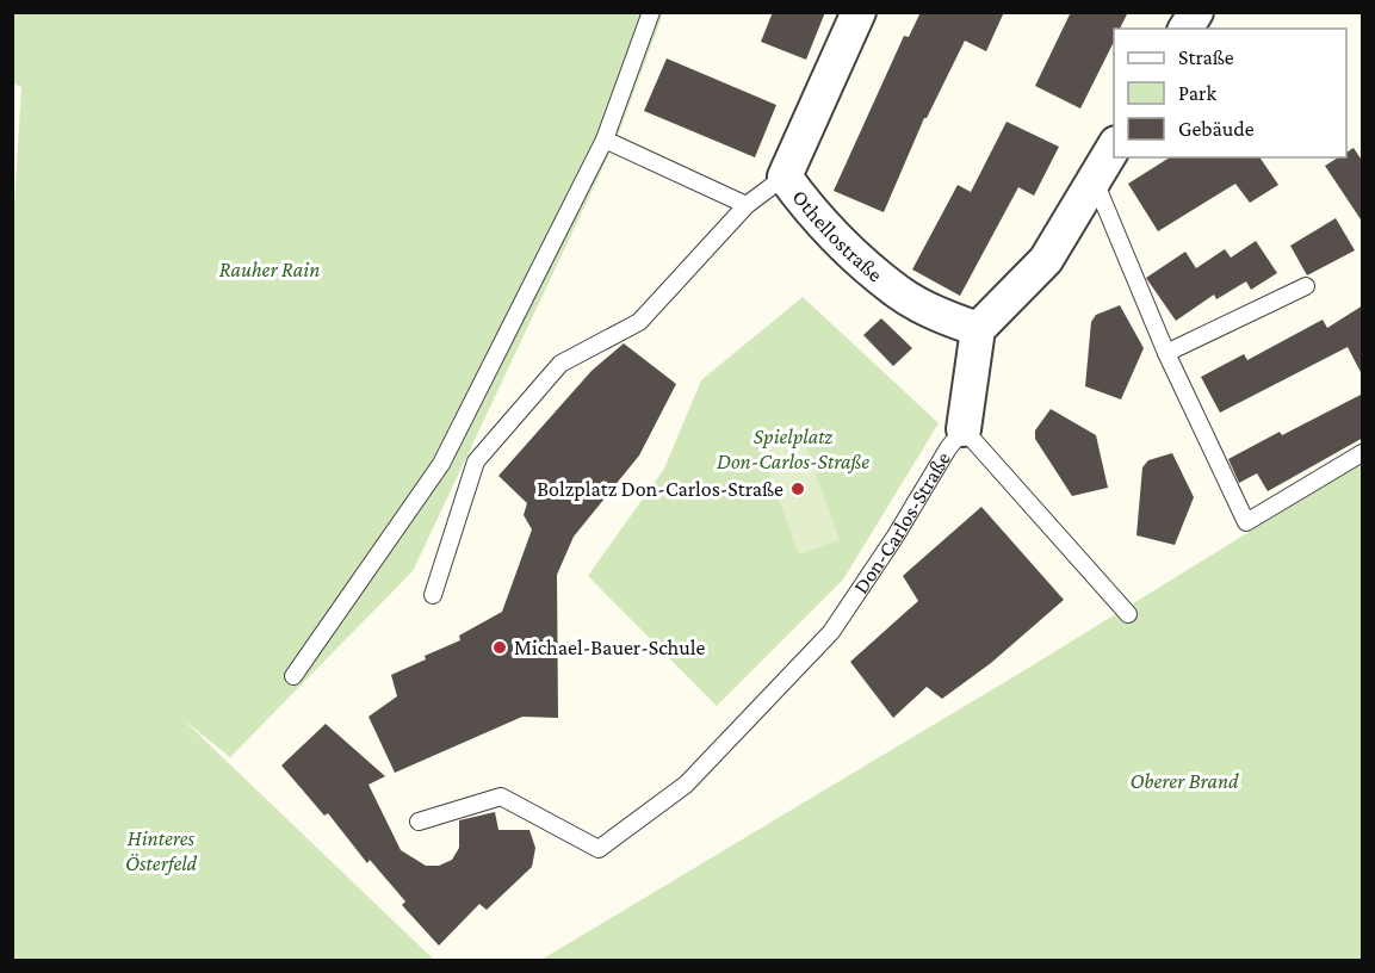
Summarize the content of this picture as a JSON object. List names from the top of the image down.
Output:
{
  "streets": {
    "street": ["Othellostraße", "Don-Carlos-Straße"]
  },
  "crossings": [
    ["Othellostraße", "Don-Carlos-Straße"]
  ],
  "parks": [
    "Rauher Rain",
    "Spielplatz Don-Carlos-Straße",
    "Oberer Brand",
    "Hinteres Österfeld"
  ],
  "places": ["Bolzplatz Don-Carlos-Straße", "Michael-Bauer-Schule"],
  "legend": ["Straße", "Park", "Gebäude"]
}
